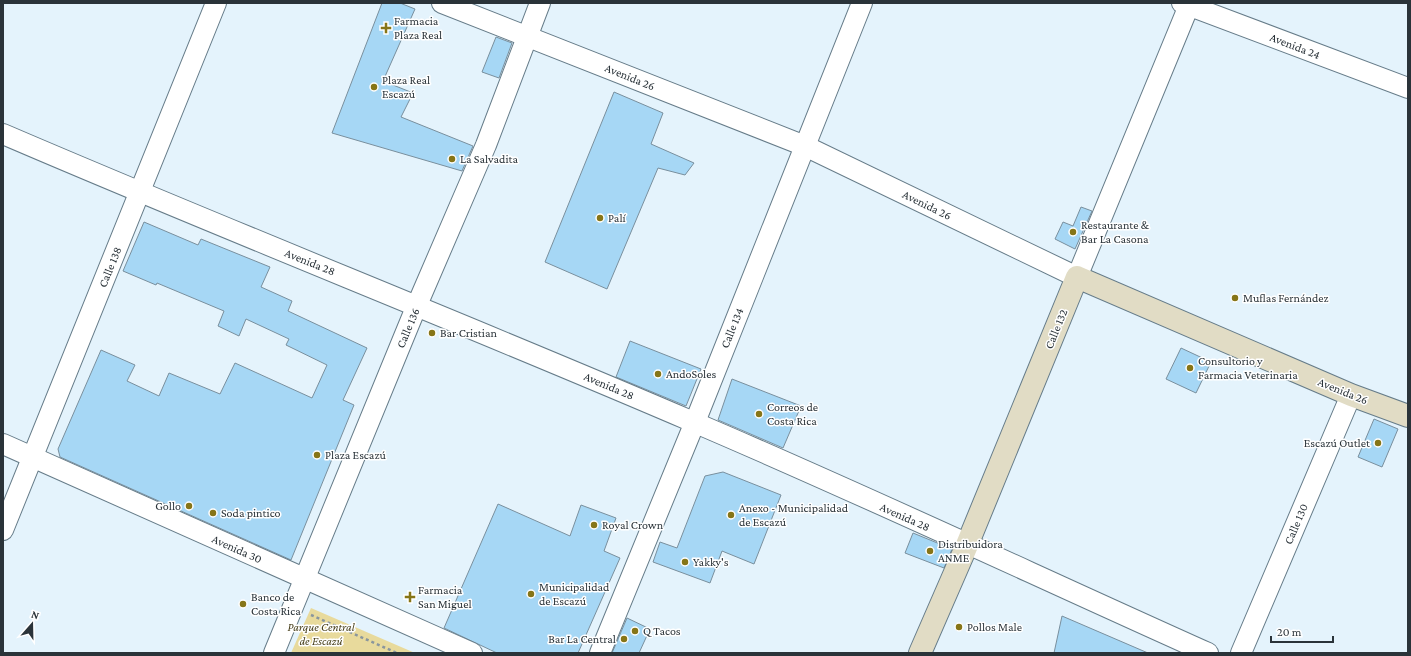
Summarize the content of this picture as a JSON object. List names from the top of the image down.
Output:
{
  "streets": {
    "main road": ["Avenida 26", "Calle 132"],
    "street": [
      "Avenida 24",
      "Avenida 28",
      "Calle 138",
      "Calle 136",
      "Calle 134",
      "Calle 130",
      "Avenida 30"
    ]
  },
  "crossings": [
    ["Avenida 24", "Calle 132"],
    ["Avenida 26", "Calle 136"],
    ["Avenida 26", "Calle 134"],
    ["Avenida 26", "Calle 132"],
    ["Avenida 26", "Calle 130"],
    ["Avenida 28", "Calle 138"],
    ["Avenida 28", "Calle 136"],
    ["Avenida 28", "Calle 134"],
    ["Avenida 28", "Calle 132"],
    ["Calle 138", "Avenida 30"],
    ["Calle 136", "Avenida 30"]
  ],
  "parks": ["Parque Central de Escazú"],
  "places": {
    "health": ["Farmacia Plaza Real", "Farmacia San Miguel"],
    "other": [
      "Plaza Real Escazú",
      "La Salvadita",
      "Palí",
      "Restaurante & Bar La Casona",
      "Muflas Fernández",
      "Bar Cristian",
      "Consultorio y Farmacia Veterinaria",
      "AndoSoles",
      "Correos de Costa Rica",
      "Escazú Outlet",
      "Plaza Escazú",
      "Gollo",
      "Soda pintico",
      "Anexo - Municipalidad de Escazú",
      "Royal Crown",
      "Distribuidora ANME",
      "Yakky's",
      "Municipalidad de Escazú",
      "Banco de Costa Rica",
      "Pollos Male",
      "Q Tacos",
      "Bar La Central"
    ]
  },
  "scale_bar": "20 m",
  "north": "top"
}
